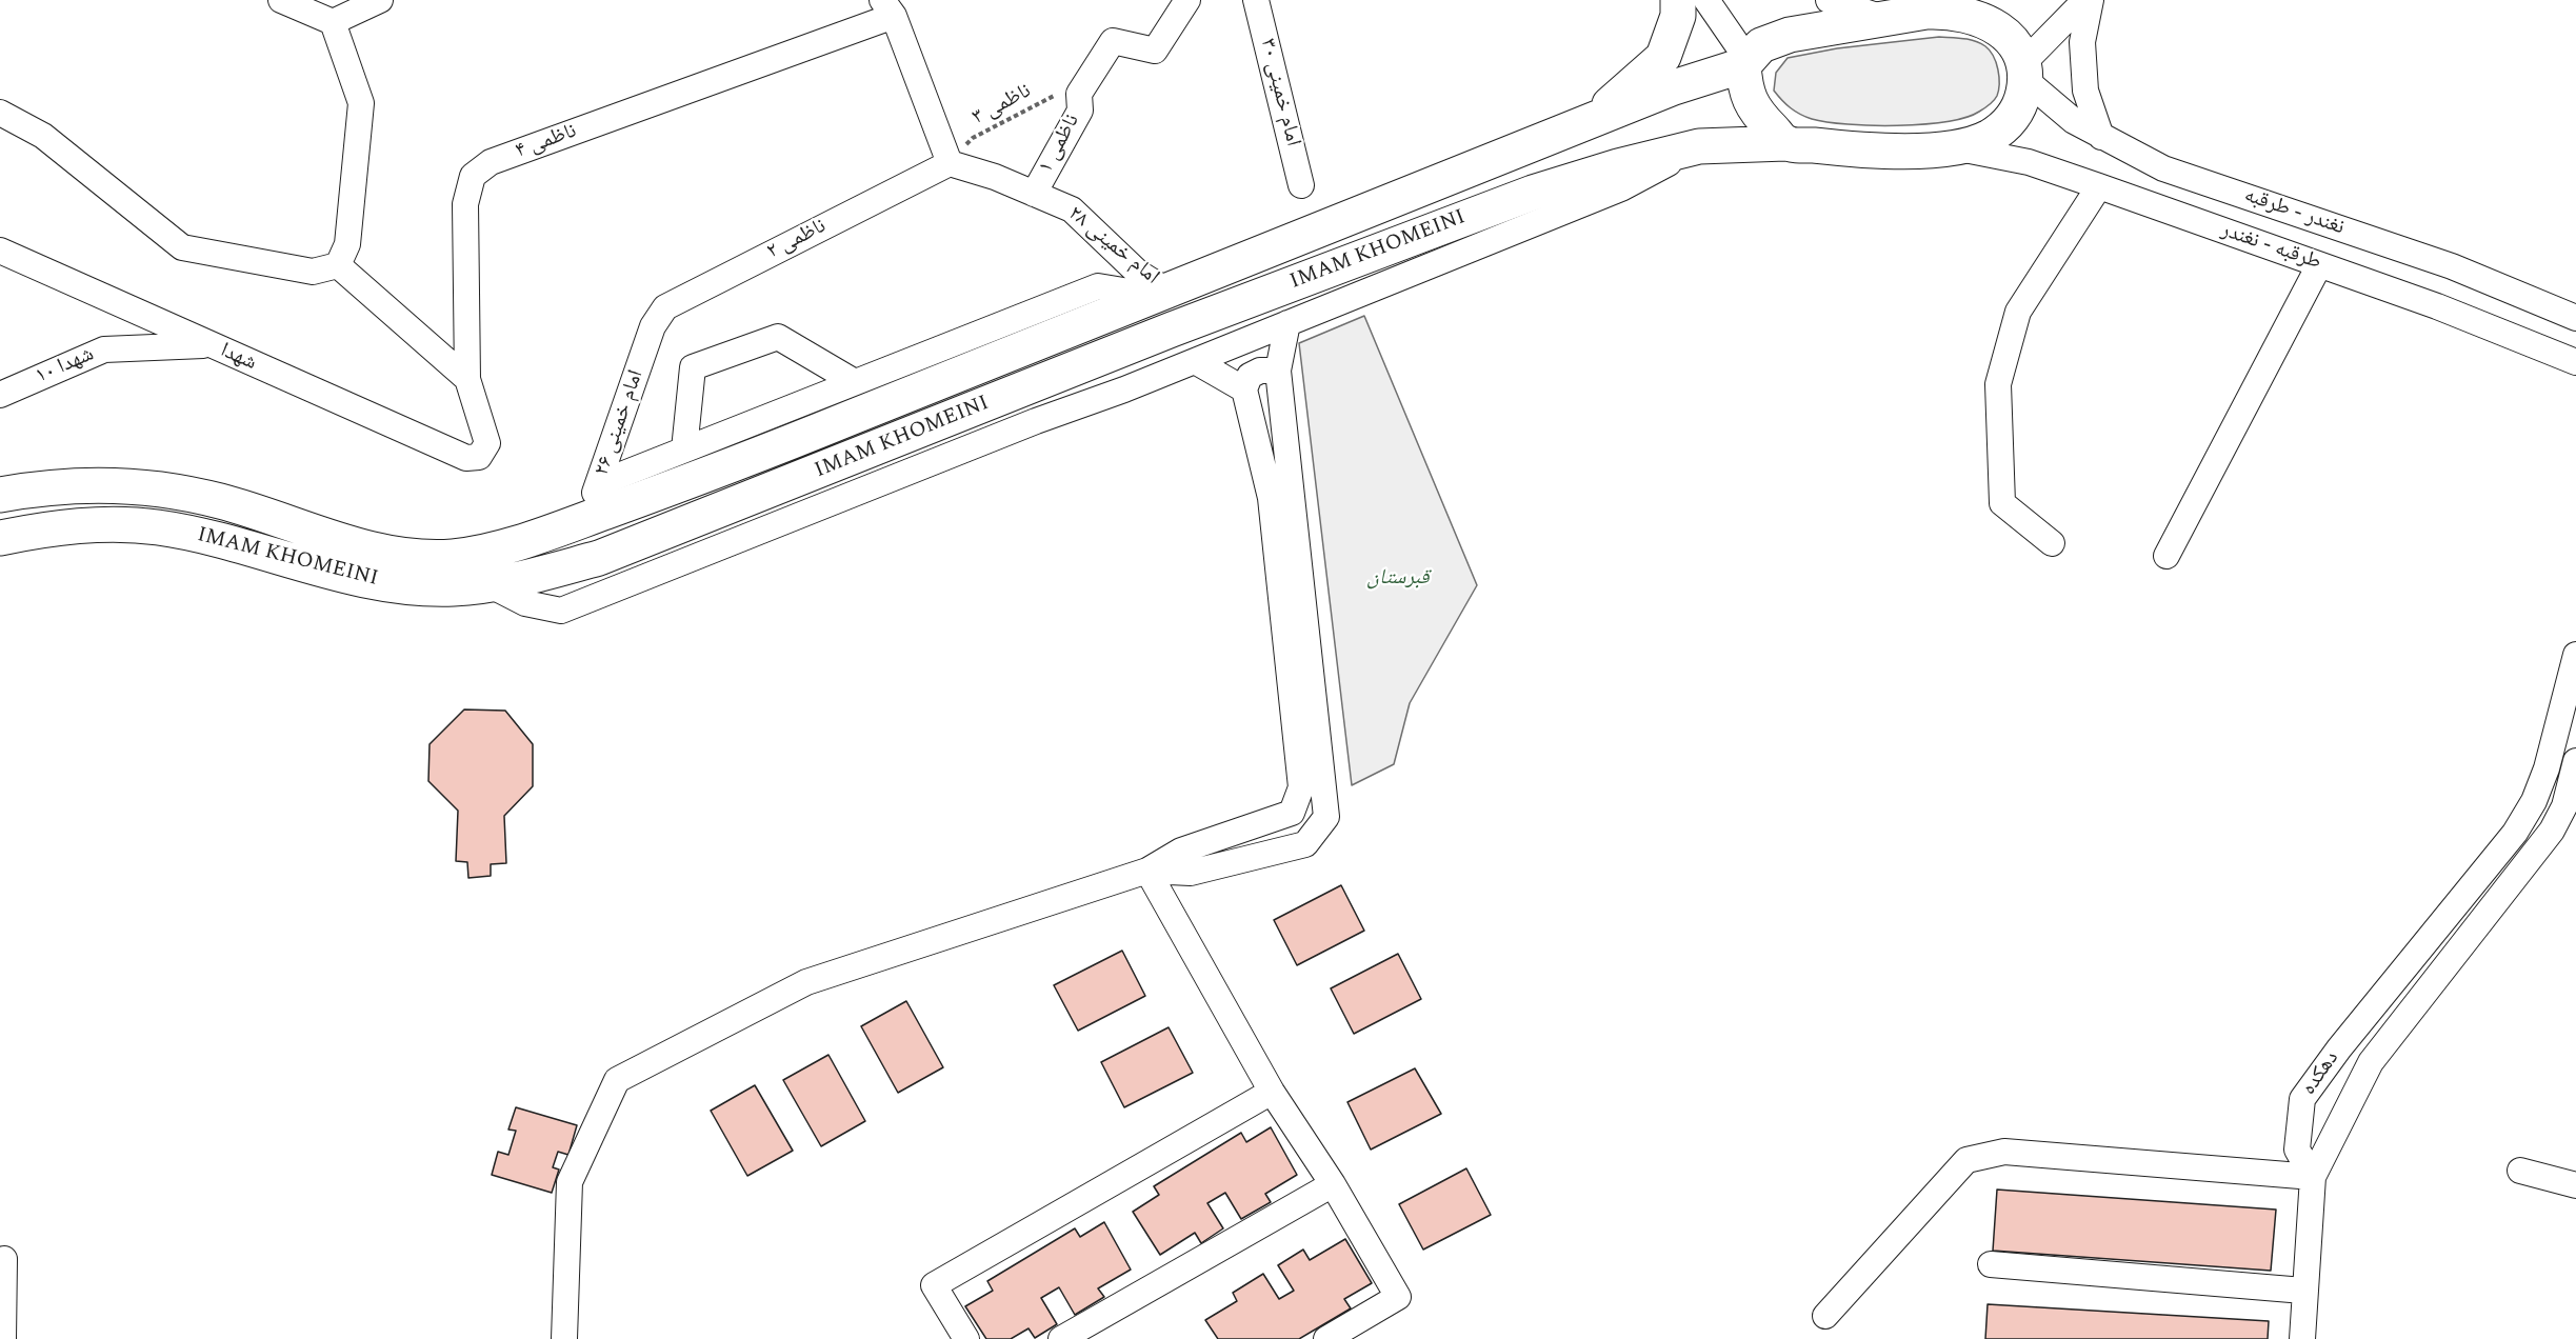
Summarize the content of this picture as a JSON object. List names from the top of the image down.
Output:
{
  "streets": {
    "highway": ["IMAM KHOMEINI"],
    "street": [
      "امام خمینی ۳۰",
      "ناظمی ۴",
      "ناظمی ۱",
      "نغندر - طرقبه",
      "ناظمی ۲",
      "امام خمینی ۲۸",
      "طرقبه - نغندر",
      "شهدا",
      "شهدا ۱۰",
      "امام خمینی ۲۶",
      "دهکده"
    ],
    "path": ["ناظمی ۳"]
  },
  "crossings": [
    ["ناظمی ۳", "ناظمی ۱"],
    ["ناظمی ۳", "ناظمی ۲"],
    ["ناظمی ۳", "امام خمینی ۲۸"],
    ["ناظمی ۴", "شهدا"],
    ["ناظمی ۱", "امام خمینی ۲۸"],
    ["نغندر - طرقبه", "IMAM KHOMEINI"],
    ["ناظمی ۲", "امام خمینی ۲۸"],
    ["ناظمی ۲", "امام خمینی ۲۶"],
    ["امام خمینی ۲۸", "IMAM KHOMEINI"],
    ["طرقبه - نغندر", "IMAM KHOMEINI"],
    ["IMAM KHOMEINI", "امام خمینی ۲۶"],
    ["شهدا", "شهدا ۱۰"]
  ],
  "parks": ["قبرستان"]
}
